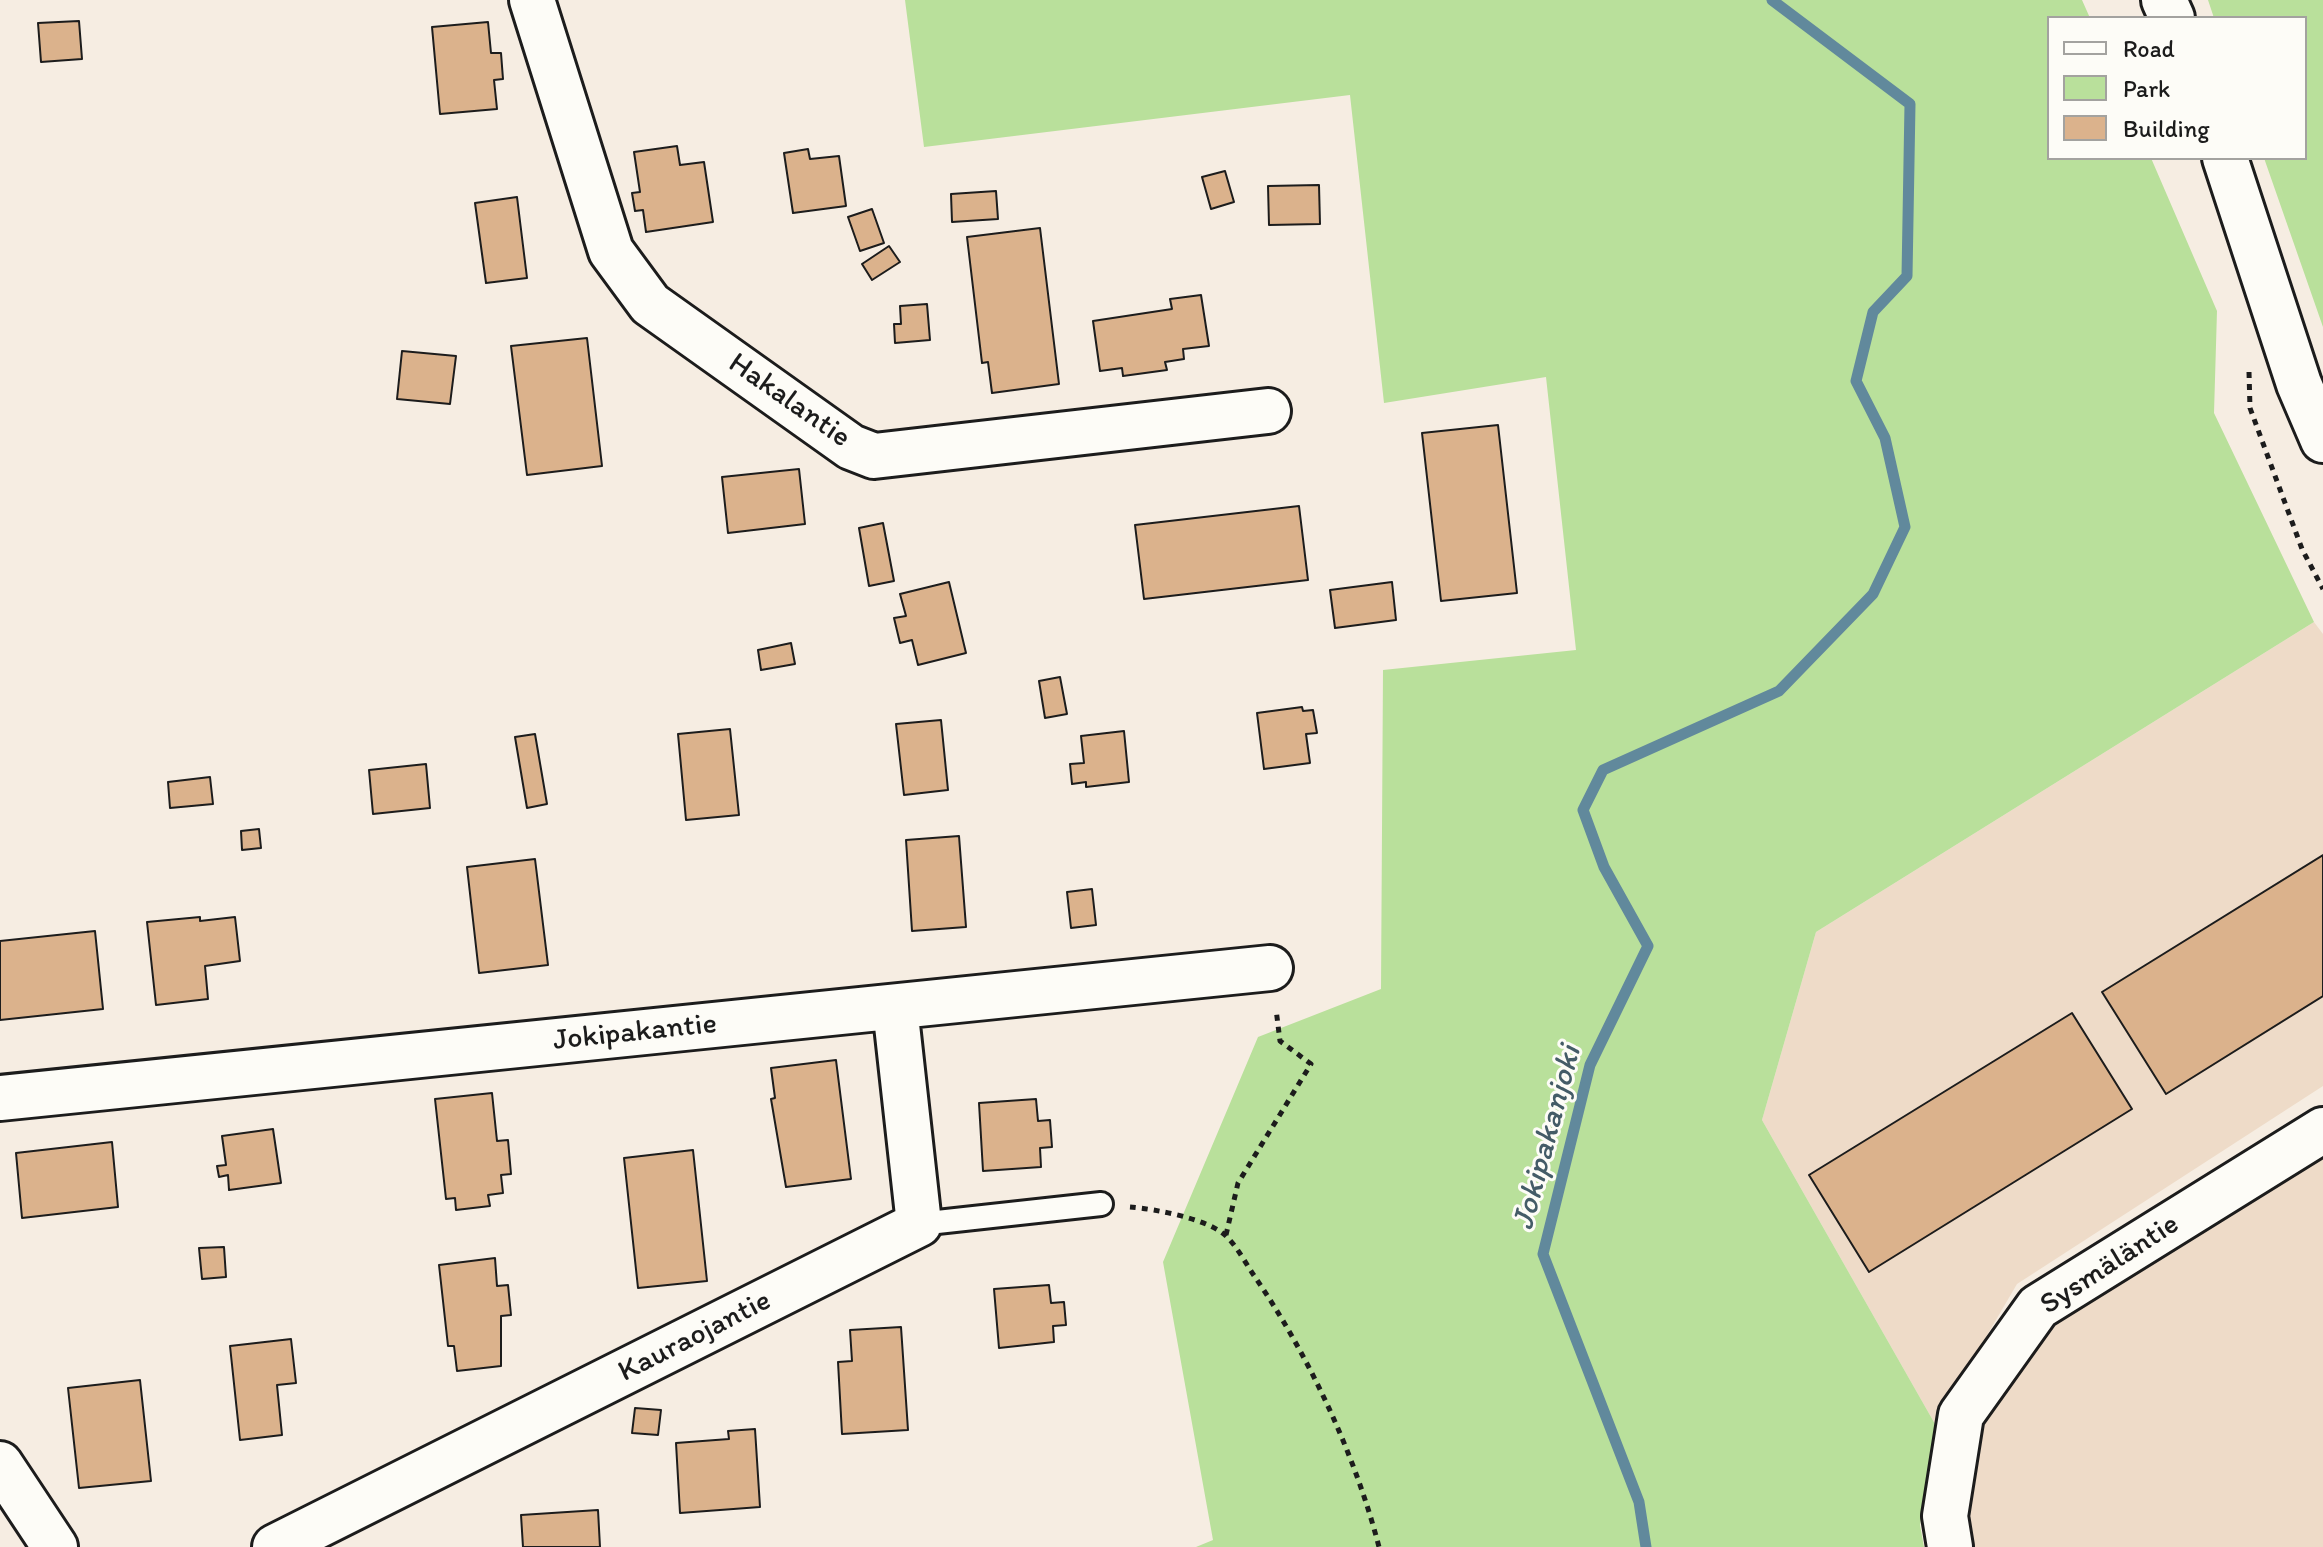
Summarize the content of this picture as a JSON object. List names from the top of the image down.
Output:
{
  "streets": {
    "street": [
      "Hakalantie",
      "Jokipakantie",
      "Sysmäläntie",
      "Kauraojantie"
    ]
  },
  "water": ["Jokipakanjoki"],
  "legend": ["Road", "Park", "Building"]
}
